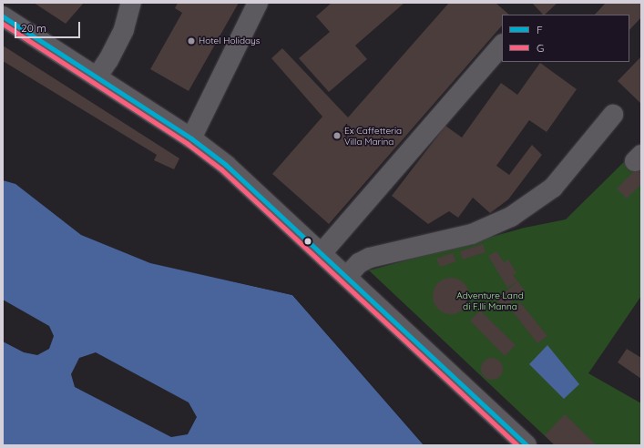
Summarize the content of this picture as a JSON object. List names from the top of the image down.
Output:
{
  "parks": ["Adventure Land di F.lli Manna"],
  "places": ["Hotel Holidays", "Ex Caffetteria Villa Marina"],
  "lines": ["transit line F", "transit line G"],
  "legend": ["F", "G"],
  "scale_bar": "20 m"
}
